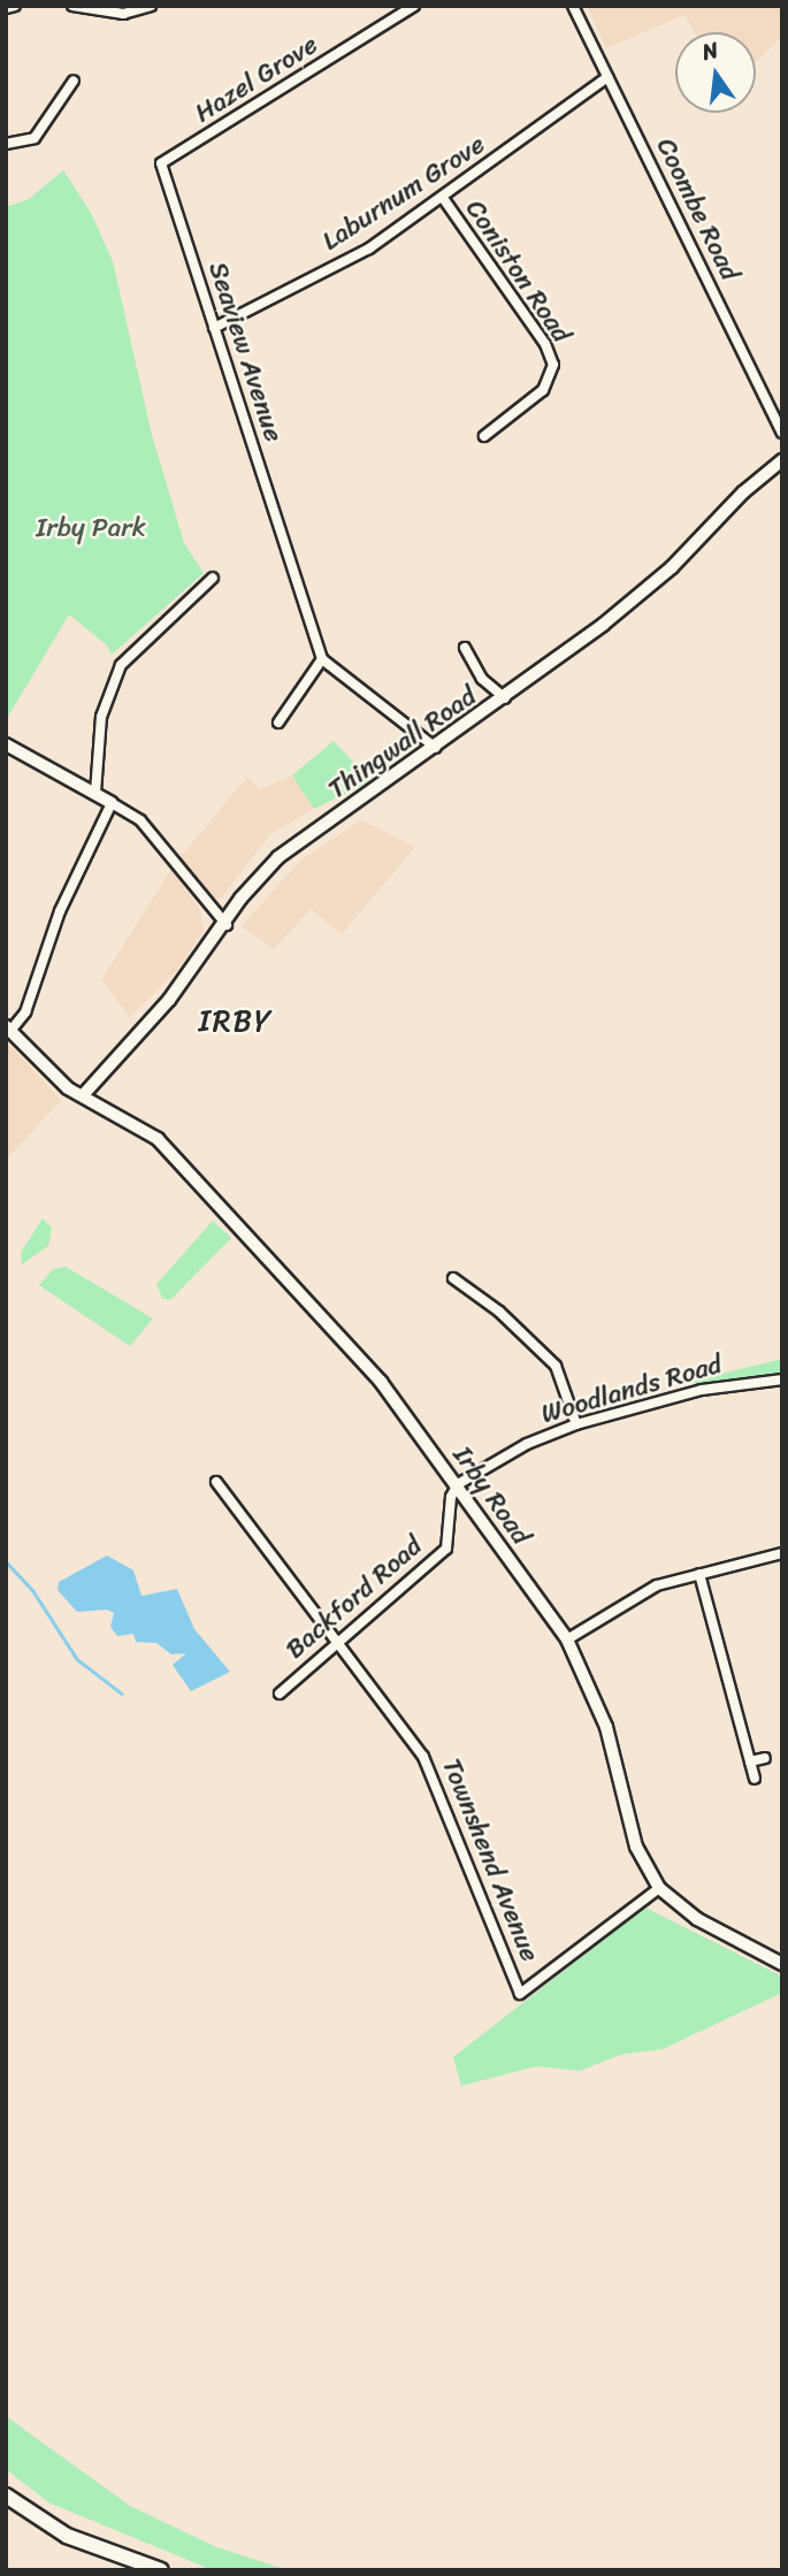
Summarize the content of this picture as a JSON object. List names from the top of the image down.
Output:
{
  "streets": {
    "street": [
      "Hazel Grove",
      "Laburnum Grove",
      "Coombe Road",
      "Coniston Road",
      "Seaview Avenue",
      "Thingwall Road",
      "Woodlands Road",
      "Irby Road",
      "Backford Road",
      "Townshend Avenue"
    ]
  },
  "crossings": [
    ["Hazel Grove", "Seaview Avenue"],
    ["Laburnum Grove", "Coombe Road"],
    ["Laburnum Grove", "Coniston Road"],
    ["Laburnum Grove", "Seaview Avenue"],
    ["Thingwall Road", "Irby Road"],
    ["Woodlands Road", "Irby Road"],
    ["Woodlands Road", "Backford Road"],
    ["Irby Road", "Backford Road"],
    ["Irby Road", "Townshend Avenue"],
    ["Backford Road", "Townshend Avenue"]
  ],
  "districts": ["IRBY"],
  "parks": ["Irby Park"],
  "north": "top"
}
